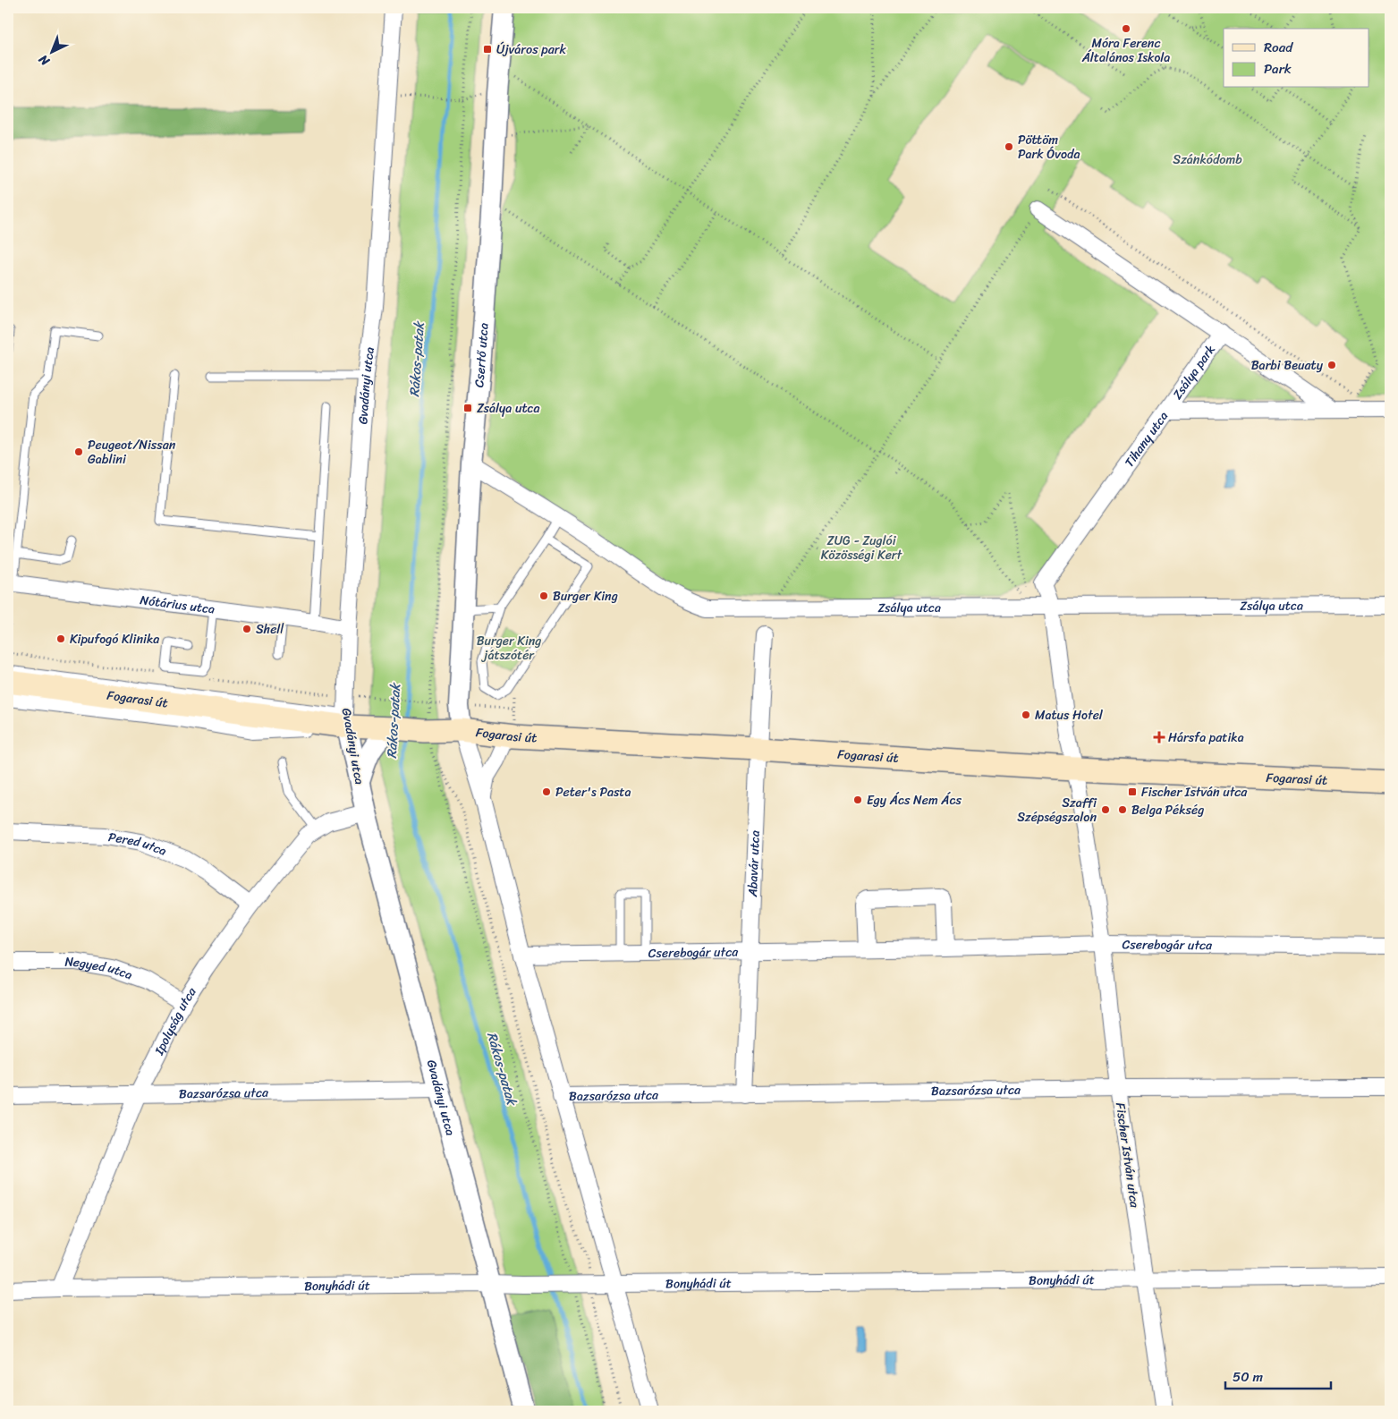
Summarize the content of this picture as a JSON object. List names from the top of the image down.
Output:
{
  "streets": {
    "main road": ["Fogarasi út"],
    "street": [
      "Csertő utca",
      "Zsálya park",
      "Gvadányi utca",
      "Tihany utca",
      "Nótárius utca",
      "Zsálya utca",
      "Pered utca",
      "Abavár utca",
      "Cserebogár utca",
      "Negyed utca",
      "Ipolyság utca",
      "Bazsarózsa utca",
      "Fischer István utca",
      "Bonyhádi út"
    ]
  },
  "crossings": [
    ["Csertő utca", "Zsálya utca"],
    ["Csertő utca", "Fogarasi út"],
    ["Zsálya park", "Tihany utca"],
    ["Gvadányi utca", "Nótárius utca"],
    ["Gvadányi utca", "Fogarasi út"],
    ["Gvadányi utca", "Ipolyság utca"],
    ["Gvadányi utca", "Bazsarózsa utca"],
    ["Gvadányi utca", "Bonyhádi út"],
    ["Tihany utca", "Zsálya utca"],
    ["Tihany utca", "Fischer István utca"],
    ["Zsálya utca", "Fischer István utca"],
    ["Fogarasi út", "Abavár utca"],
    ["Fogarasi út", "Fischer István utca"],
    ["Pered utca", "Ipolyság utca"],
    ["Abavár utca", "Cserebogár utca"],
    ["Abavár utca", "Bazsarózsa utca"],
    ["Cserebogár utca", "Fischer István utca"],
    ["Negyed utca", "Ipolyság utca"],
    ["Ipolyság utca", "Bazsarózsa utca"],
    ["Ipolyság utca", "Bonyhádi út"],
    ["Bazsarózsa utca", "Fischer István utca"],
    ["Fischer István utca", "Bonyhádi út"]
  ],
  "water": ["Rákos-patak"],
  "parks": ["Szánkódomb", "ZUG - Zuglói Közösségi Kert", "Burger King játszótér"],
  "places": {
    "other": [
      "Móra Ferenc Általános Iskola",
      "Pöttöm Park Óvoda",
      "Barbi Beuaty",
      "Peugeot/Nissan Gablini",
      "Burger King",
      "Shell",
      "Kipufogó Klinika",
      "Matus Hotel",
      "Peter's Pasta",
      "Egy Ács Nem Ács",
      "Szaffi Szépségszalon",
      "Belga Pékség"
    ],
    "transit": ["Újváros park", "Zsálya utca", "Fischer István utca"],
    "health": ["Hársfa patika"]
  },
  "legend": ["Road", "Park"],
  "scale_bar": "50 m",
  "north": "bottom left"
}
